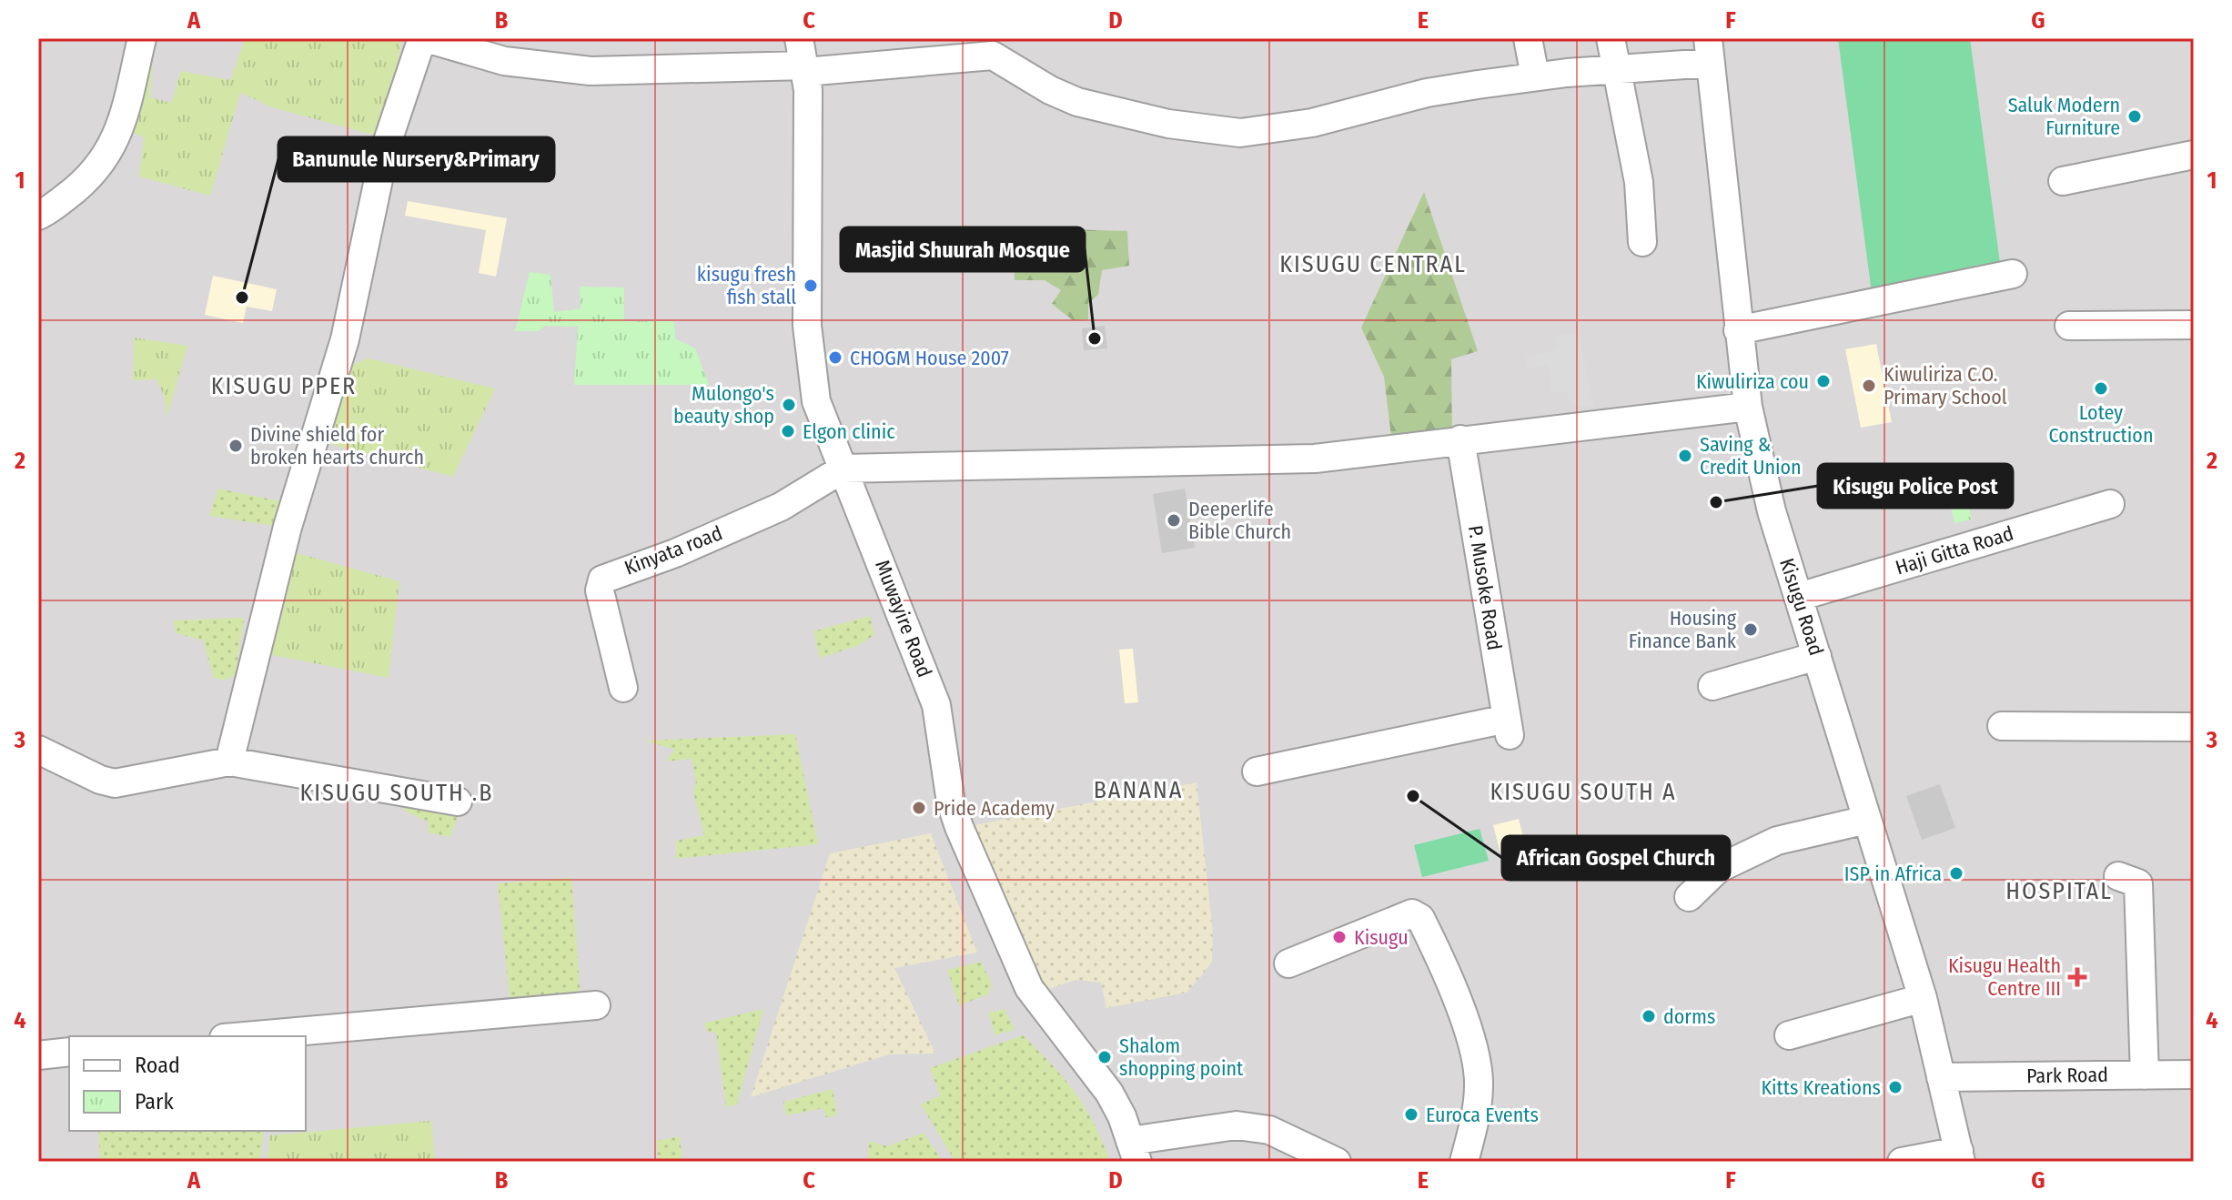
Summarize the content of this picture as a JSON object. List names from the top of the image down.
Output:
{
  "streets": {
    "street": [
      "Kinyata road",
      "Haji Gitta Road",
      "P. Musoke Road",
      "Kisugu Road",
      "Muwayire Road",
      "Park Road"
    ]
  },
  "crossings": [
    ["Kinyata road", "Muwayire Road"],
    ["Haji Gitta Road", "Kisugu Road"],
    ["Kisugu Road", "Park Road"]
  ],
  "districts": [
    "KISUGU CENTRAL",
    "KISUGU PPER",
    "BANANA",
    "KISUGU SOUTH A",
    "KISUGU SOUTH .B",
    "HOSPITAL"
  ],
  "places": {
    "other": [
      "Saluk Modern Furniture",
      "kisugu fresh fish stall",
      "Banunule Nursery&Primary",
      "Masjid Shuurah Mosque",
      "CHOGM House 2007",
      "Kiwuliriza cou",
      "Kiwuliriza C.O. Primary School",
      "Lotey Construction",
      "Mulongo's beauty shop",
      "Elgon clinic",
      "Divine shield for broken hearts church",
      "Saving & Credit Union",
      "Kisugu Police Post",
      "Deeperlife Bible Church",
      "Housing Finance Bank",
      "African Gospel Church",
      "Pride Academy",
      "ISP in Africa",
      "Kisugu",
      "dorms",
      "Shalom shopping point",
      "Kitts Kreations",
      "Euroca Events"
    ],
    "health": ["Kisugu Health Centre III"]
  },
  "legend": ["Road", "Park"],
  "grid": {
    "columns": [
      "A",
      "B",
      "C",
      "D",
      "E",
      "F",
      "G"
    ],
    "rows": [
      "1",
      "2",
      "3",
      "4"
    ]
  }
}
